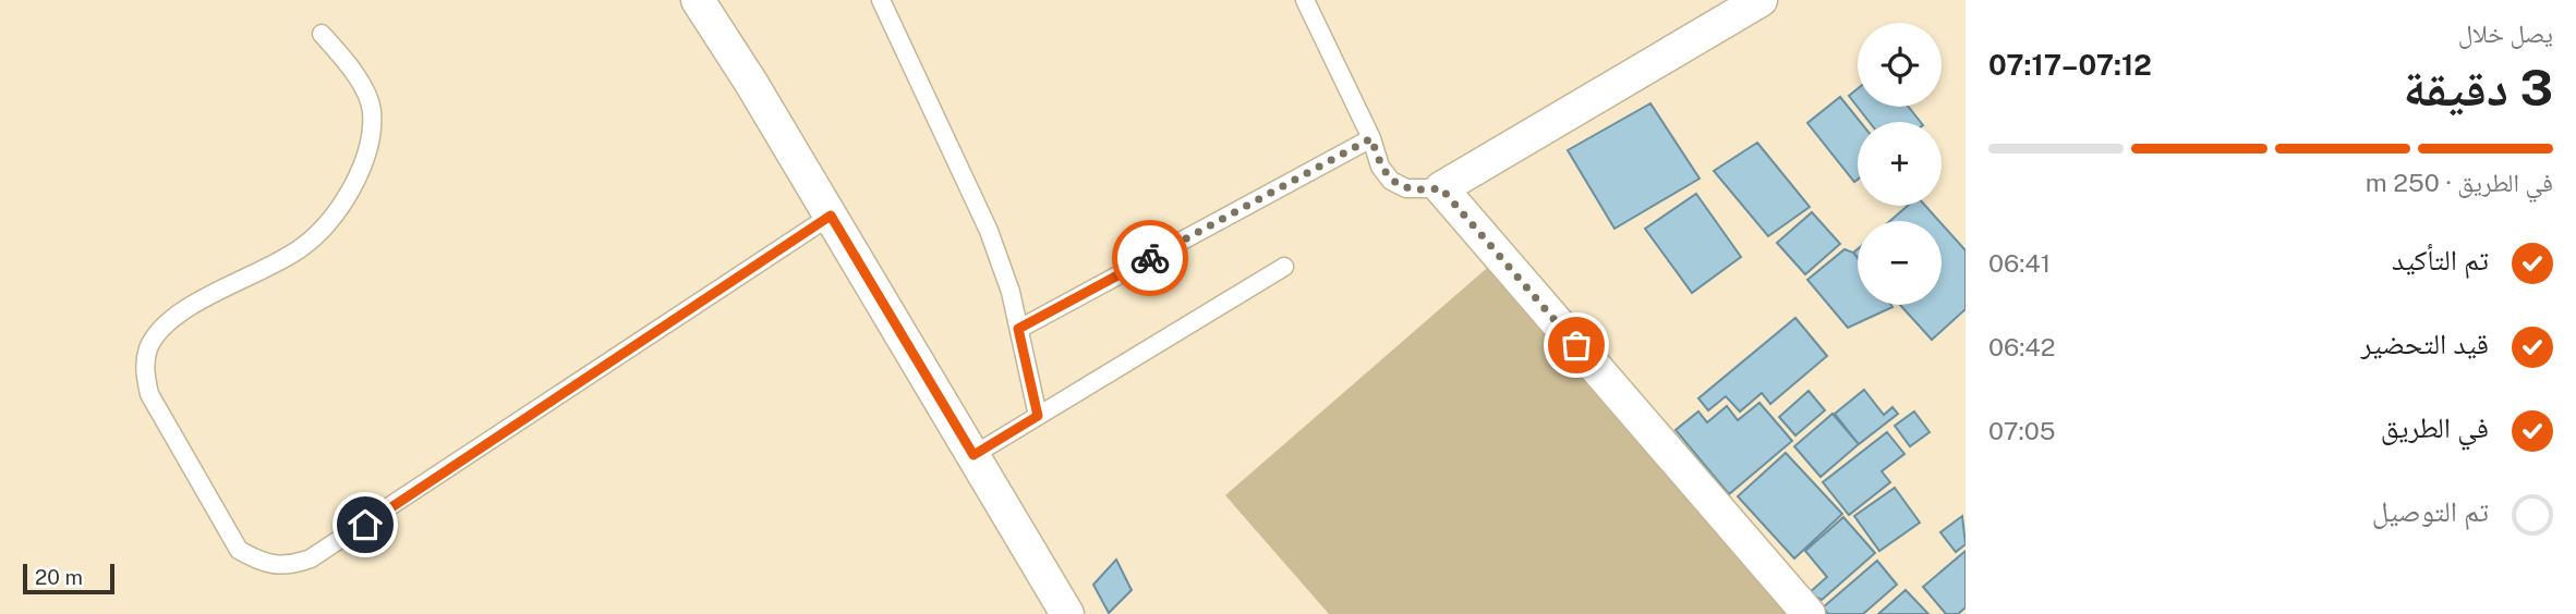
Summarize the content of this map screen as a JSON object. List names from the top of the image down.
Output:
{
  "scale_bar": "20 m",
  "page": {
    "heading": ["3 دقيقة", "يصل خلال", "07:12–07:17"],
    "map_buttons": ["+", "−"],
    "bar": "في الطريق · 250 m",
    "list": [
      ["تم التأكيد", "06:41"],
      ["قيد التحضير", "06:42"],
      ["في الطريق", "07:05"],
      "تم التوصيل"
    ],
    "scale": "20 m"
  }
}
